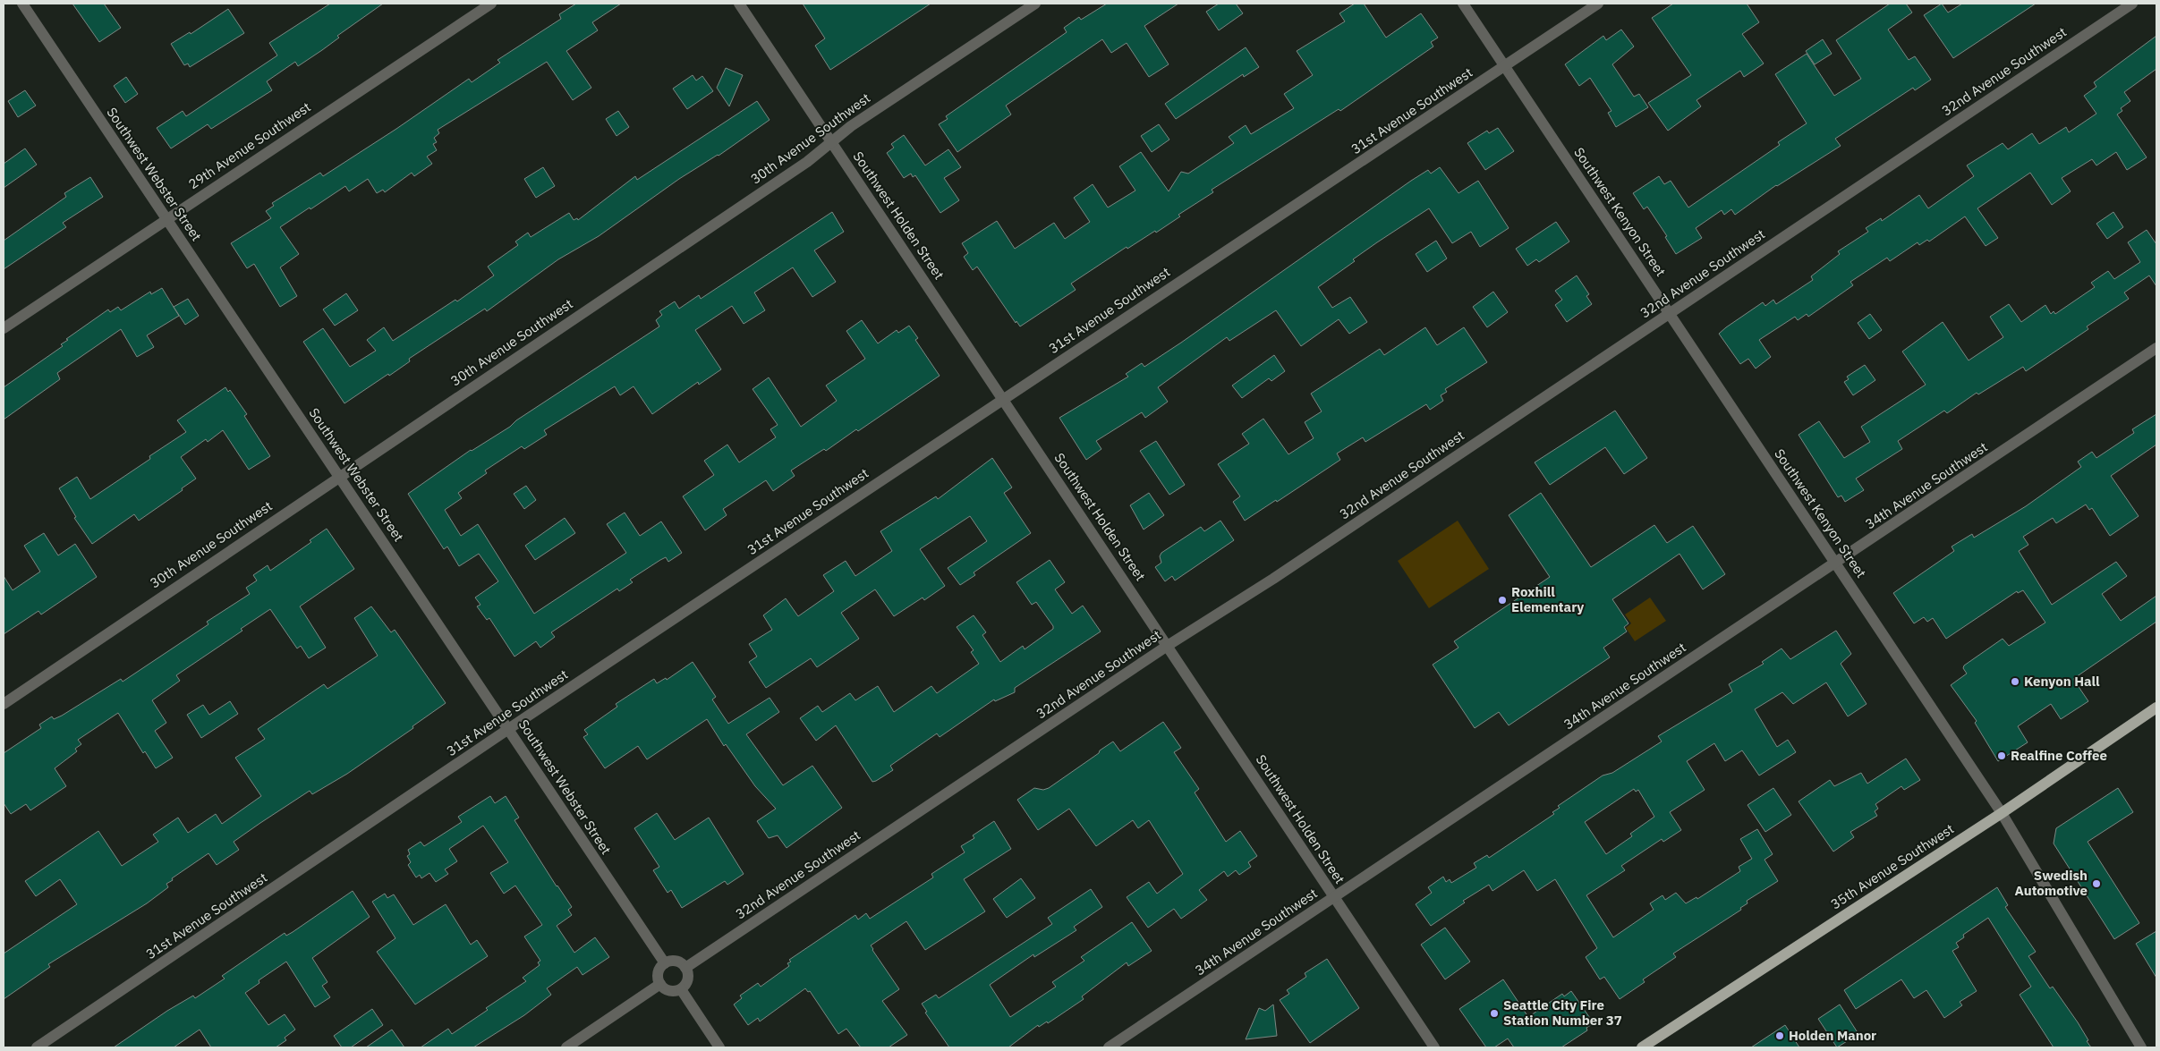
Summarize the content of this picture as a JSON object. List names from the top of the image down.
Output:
{
  "streets": {
    "main road": ["35th Avenue Southwest"],
    "street": [
      "32nd Avenue Southwest",
      "31st Avenue Southwest",
      "30th Avenue Southwest",
      "29th Avenue Southwest",
      "Southwest Webster Street",
      "Southwest Kenyon Street",
      "Southwest Holden Street",
      "34th Avenue Southwest"
    ]
  },
  "crossings": [
    ["32nd Avenue Southwest", "Southwest Webster Street"],
    ["32nd Avenue Southwest", "Southwest Kenyon Street"],
    ["32nd Avenue Southwest", "Southwest Holden Street"],
    ["31st Avenue Southwest", "Southwest Webster Street"],
    ["31st Avenue Southwest", "Southwest Kenyon Street"],
    ["31st Avenue Southwest", "Southwest Holden Street"],
    ["30th Avenue Southwest", "Southwest Webster Street"],
    ["30th Avenue Southwest", "Southwest Holden Street"],
    ["29th Avenue Southwest", "Southwest Webster Street"],
    ["Southwest Kenyon Street", "34th Avenue Southwest"],
    ["Southwest Kenyon Street", "35th Avenue Southwest"],
    ["Southwest Holden Street", "34th Avenue Southwest"]
  ],
  "places": [
    "Roxhill Elementary",
    "Kenyon Hall",
    "Realfine Coffee",
    "Swedish Automotive",
    "Seattle City Fire Station Number 37",
    "Holden Manor"
  ]
}
